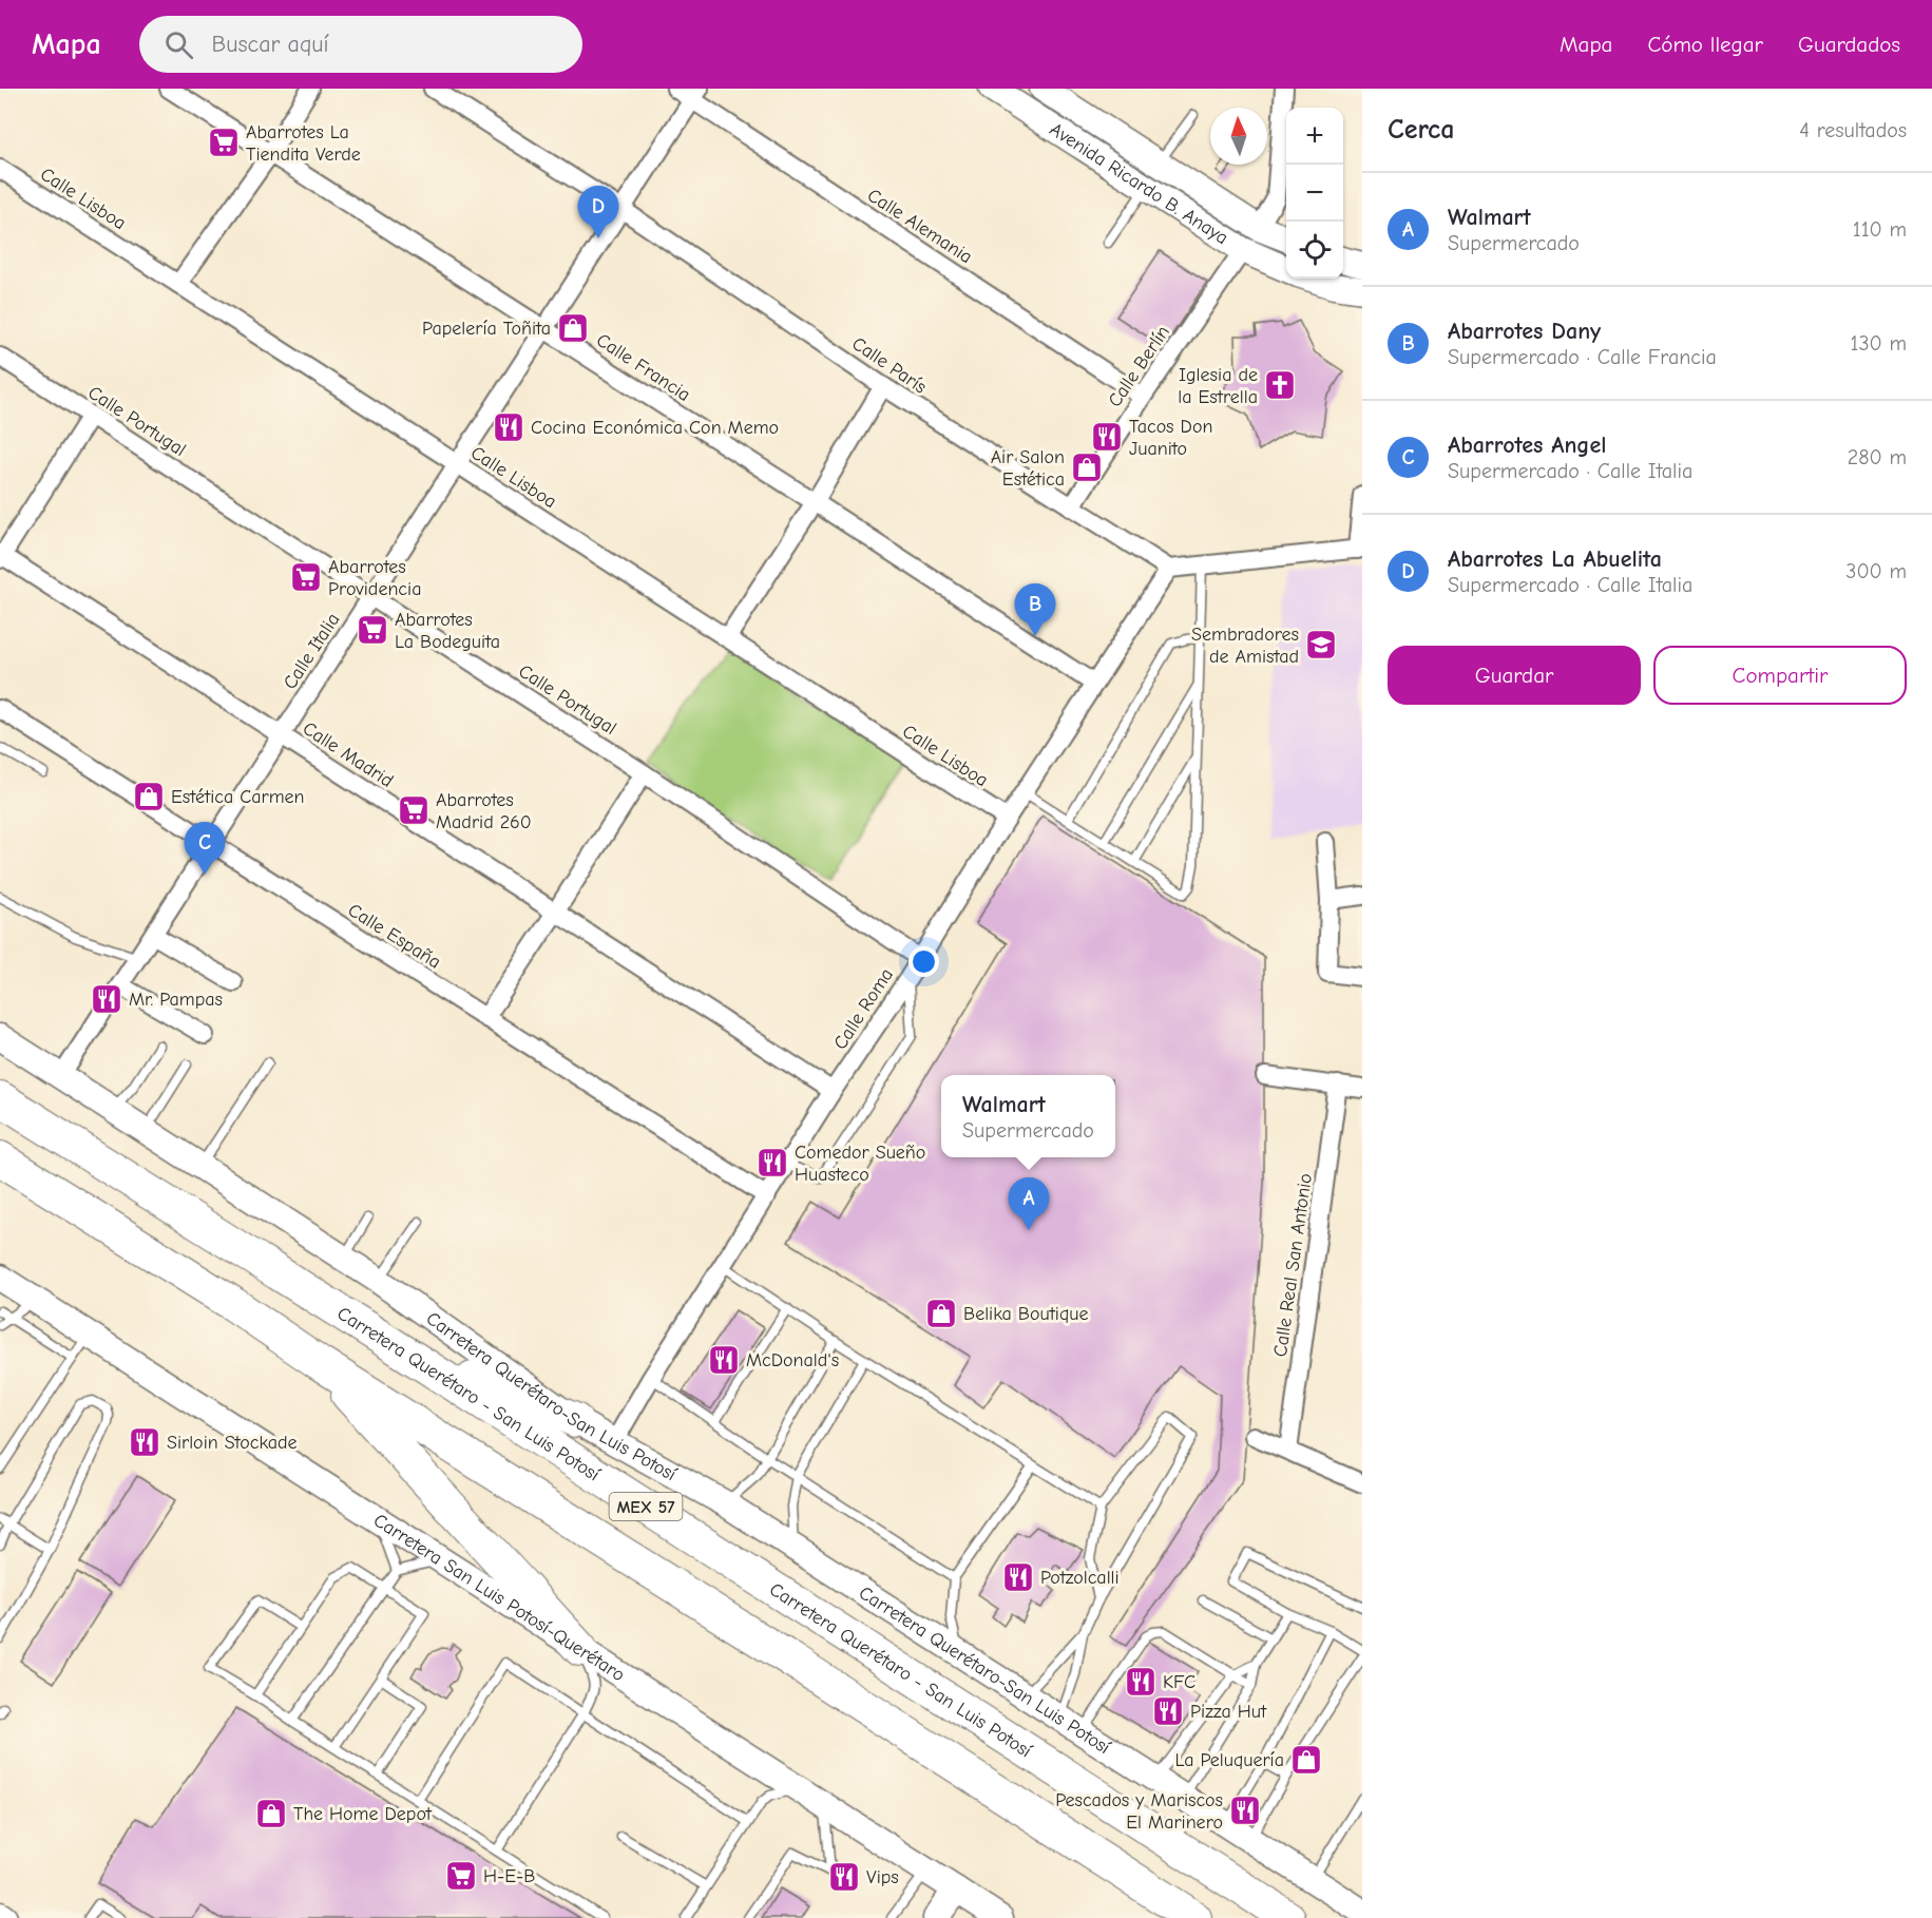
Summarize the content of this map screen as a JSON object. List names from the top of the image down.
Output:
{
  "streets": {
    "highway": ["Carretera Querétaro - San Luis Potosí", "MEX 57"],
    "main road": ["Avenida Ricardo B. Anaya", "Carretera Querétaro-San Luis Potosí", "Carretera San Luis Potosí-Querétaro"],
    "street": [
      "Calle Lisboa",
      "Calle Alemania",
      "Calle París",
      "Calle Berlín",
      "Calle Francia",
      "Calle Portugal",
      "Calle Italia",
      "Calle Madrid",
      "Calle España",
      "Calle Roma",
      "Calle Real San Antonio"
    ]
  },
  "crossings": [
    ["Avenida Ricardo B. Anaya", "Calle Berlín"],
    ["Calle Lisboa", "Calle Italia"],
    ["Calle Lisboa", "Calle Roma"],
    ["Calle Alemania", "Calle Berlín"],
    ["Calle Alemania", "Calle Italia"],
    ["Calle París", "Calle Berlín"],
    ["Calle París", "Calle Italia"],
    ["Calle París", "Calle Roma"],
    ["Calle Francia", "Calle Italia"],
    ["Calle Francia", "Calle Roma"],
    ["Calle Portugal", "Calle Italia"],
    ["Calle Portugal", "Calle Roma"],
    ["Calle Italia", "Calle Madrid"],
    ["Calle Italia", "Calle España"],
    ["Calle Italia", "Carretera Querétaro-San Luis Potosí"],
    ["Calle Madrid", "Calle Roma"],
    ["Calle España", "Calle Roma"],
    ["Calle Roma", "Carretera Querétaro-San Luis Potosí"]
  ],
  "places": {
    "supermarket": [
      "Abarrotes La Tiendita Verde",
      "Abarrotes Providencia",
      "Abarrotes La Bodeguita",
      "Abarrotes Madrid 260",
      "H-E-B"
    ],
    "shop": [
      "Papelería Toñita",
      "Air Salon Estética",
      "Estética Carmen",
      "Belika Boutique",
      "La Peluquería",
      "The Home Depot"
    ],
    "church": ["Iglesia de la Estrella"],
    "restaurant": [
      "Cocina Económica Con Memo",
      "Tacos Don Juanito",
      "Mr. Pampas",
      "Comedor Sueño Huasteco",
      "McDonald's",
      "Sirloin Stockade",
      "Potzolcalli",
      "KFC",
      "Pizza Hut",
      "Pescados y Mariscos El Marinero",
      "Vips"
    ],
    "school or university": ["Sembradores de Amistad"]
  },
  "north": "top",
  "page": {
    "header": "Mapa",
    "search": "Buscar aquí",
    "nav": ["Mapa", "Cómo llegar", "Guardados"],
    "heading": ["Cerca", "4 resultados"],
    "map_buttons": ["+", "−"],
    "list": [
      {
        "mark": "A",
        "name": "Walmart",
        "note": "Supermercado",
        "value": "110 m"
      },
      {
        "mark": "B",
        "name": "Abarrotes Dany",
        "note": "Supermercado · Calle Francia",
        "value": "130 m"
      },
      {
        "mark": "C",
        "name": "Abarrotes Angel",
        "note": "Supermercado · Calle Italia",
        "value": "280 m"
      },
      {
        "mark": "D",
        "name": "Abarrotes La Abuelita",
        "note": "Supermercado · Calle Italia",
        "value": "300 m"
      }
    ],
    "pins": [
      "D",
      "B",
      "C",
      "A"
    ],
    "buttons": ["Guardar", "Compartir"],
    "popup": ["Walmart", "Supermercado"]
  }
}
